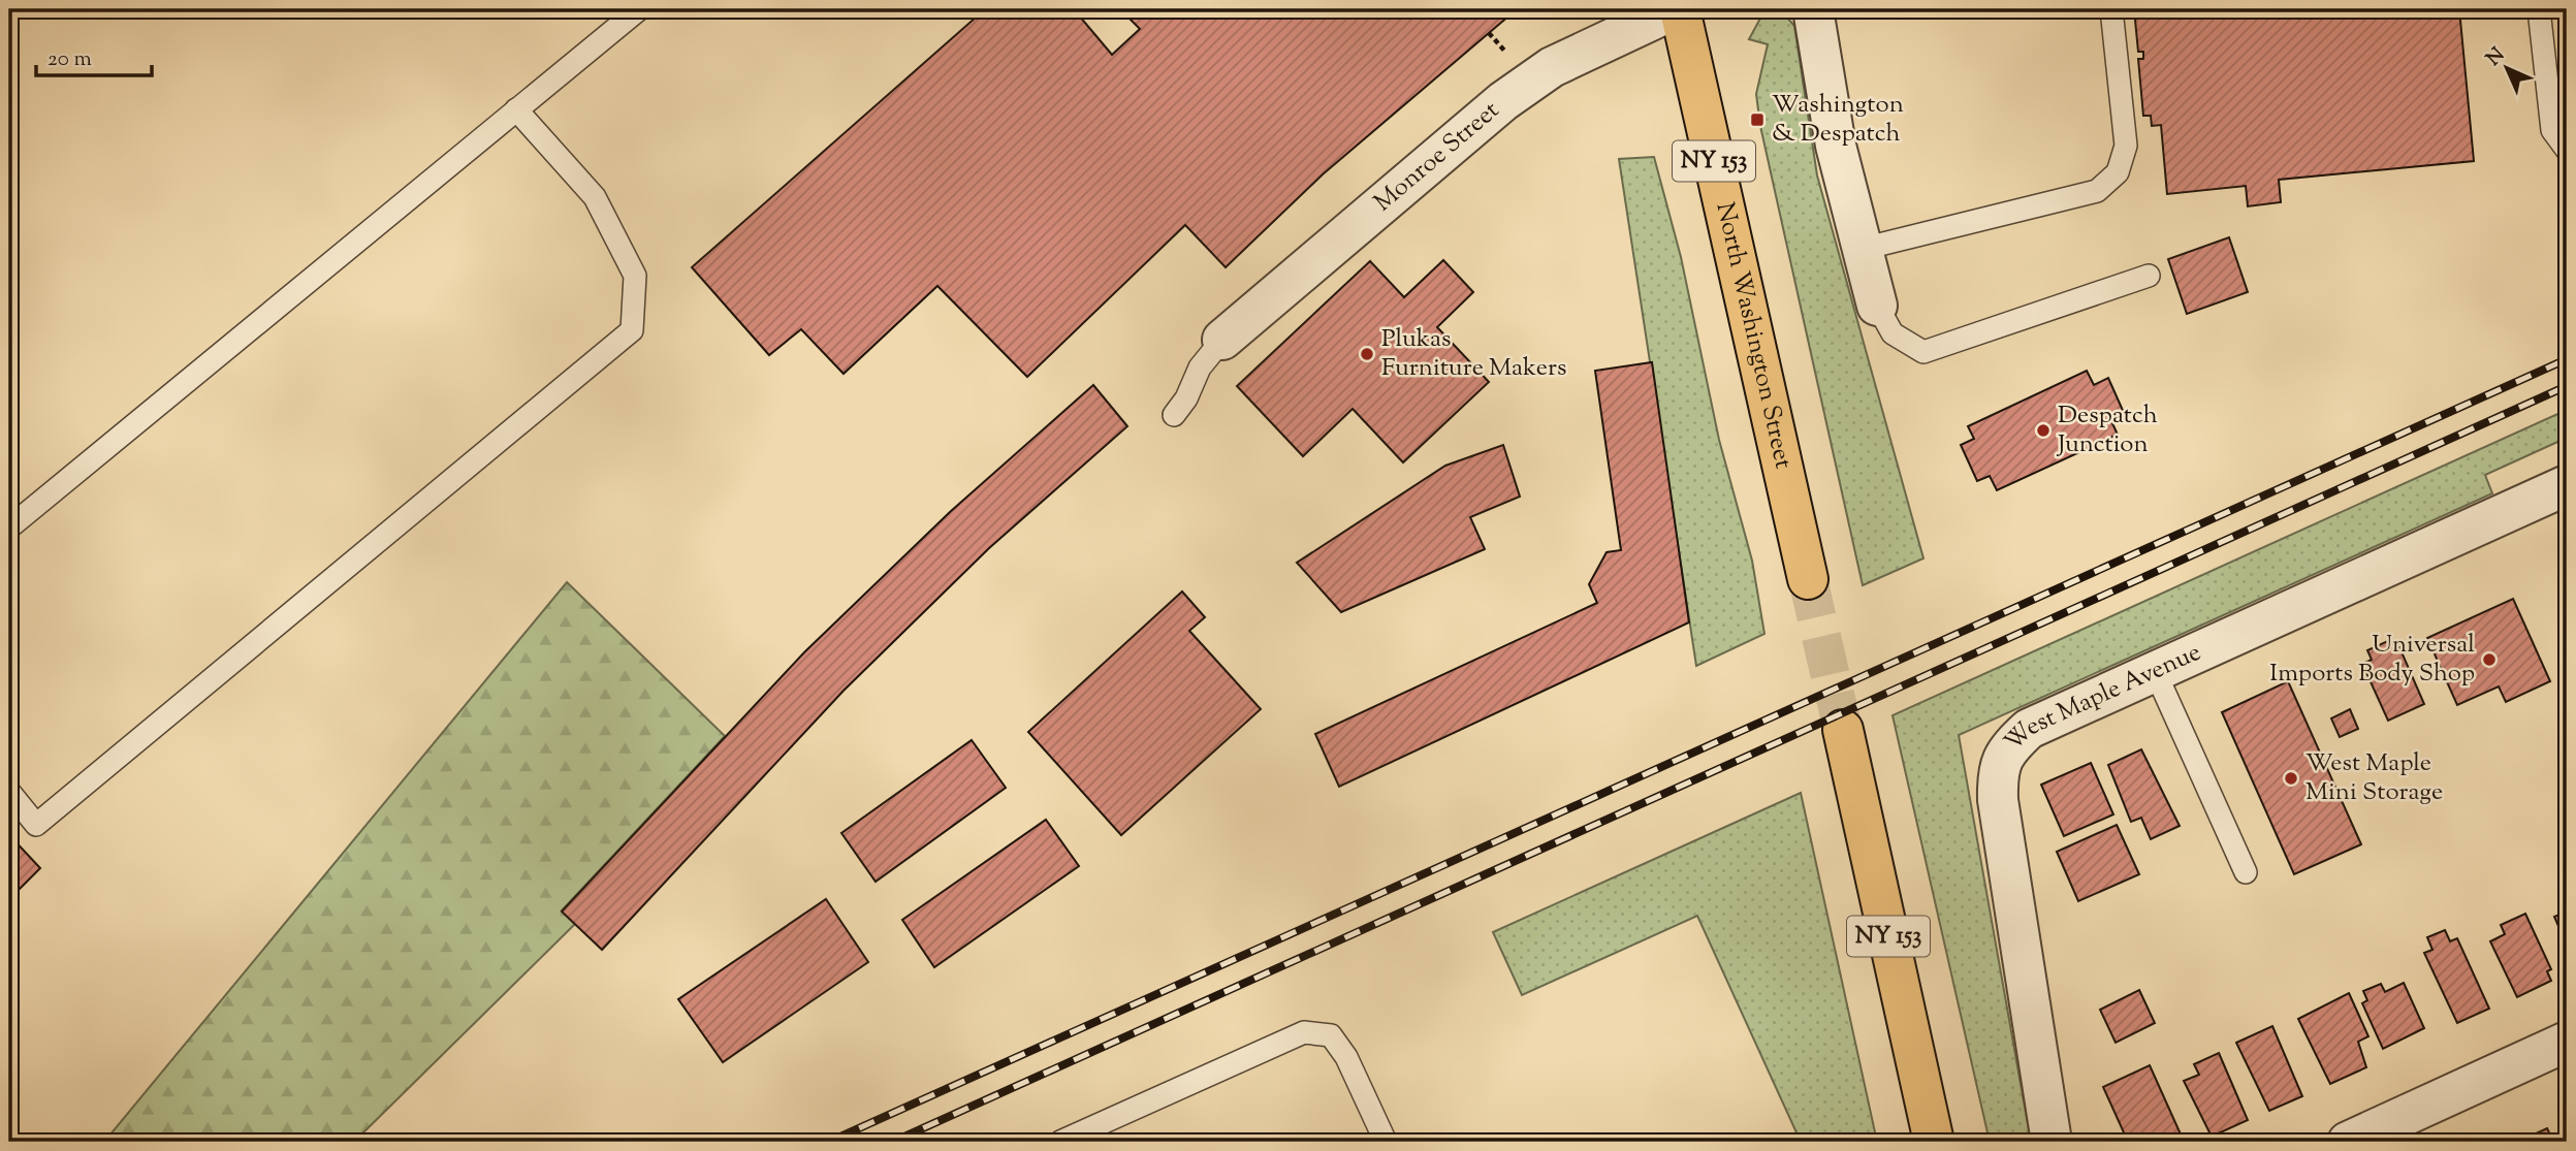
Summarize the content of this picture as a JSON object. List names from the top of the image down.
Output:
{
  "streets": {
    "main road": ["NY 153", "North Washington Street"],
    "street": ["Monroe Street", "West Maple Avenue"]
  },
  "crossings": [
    ["Monroe Street", "North Washington Street"]
  ],
  "places": {
    "transit": ["Washington & Despatch"],
    "other": [
      "Plukas Furniture Makers",
      "Despatch Junction",
      "Universal Imports Body Shop",
      "West Maple Mini Storage"
    ]
  },
  "scale_bar": "20 m",
  "north": "top left"
}
